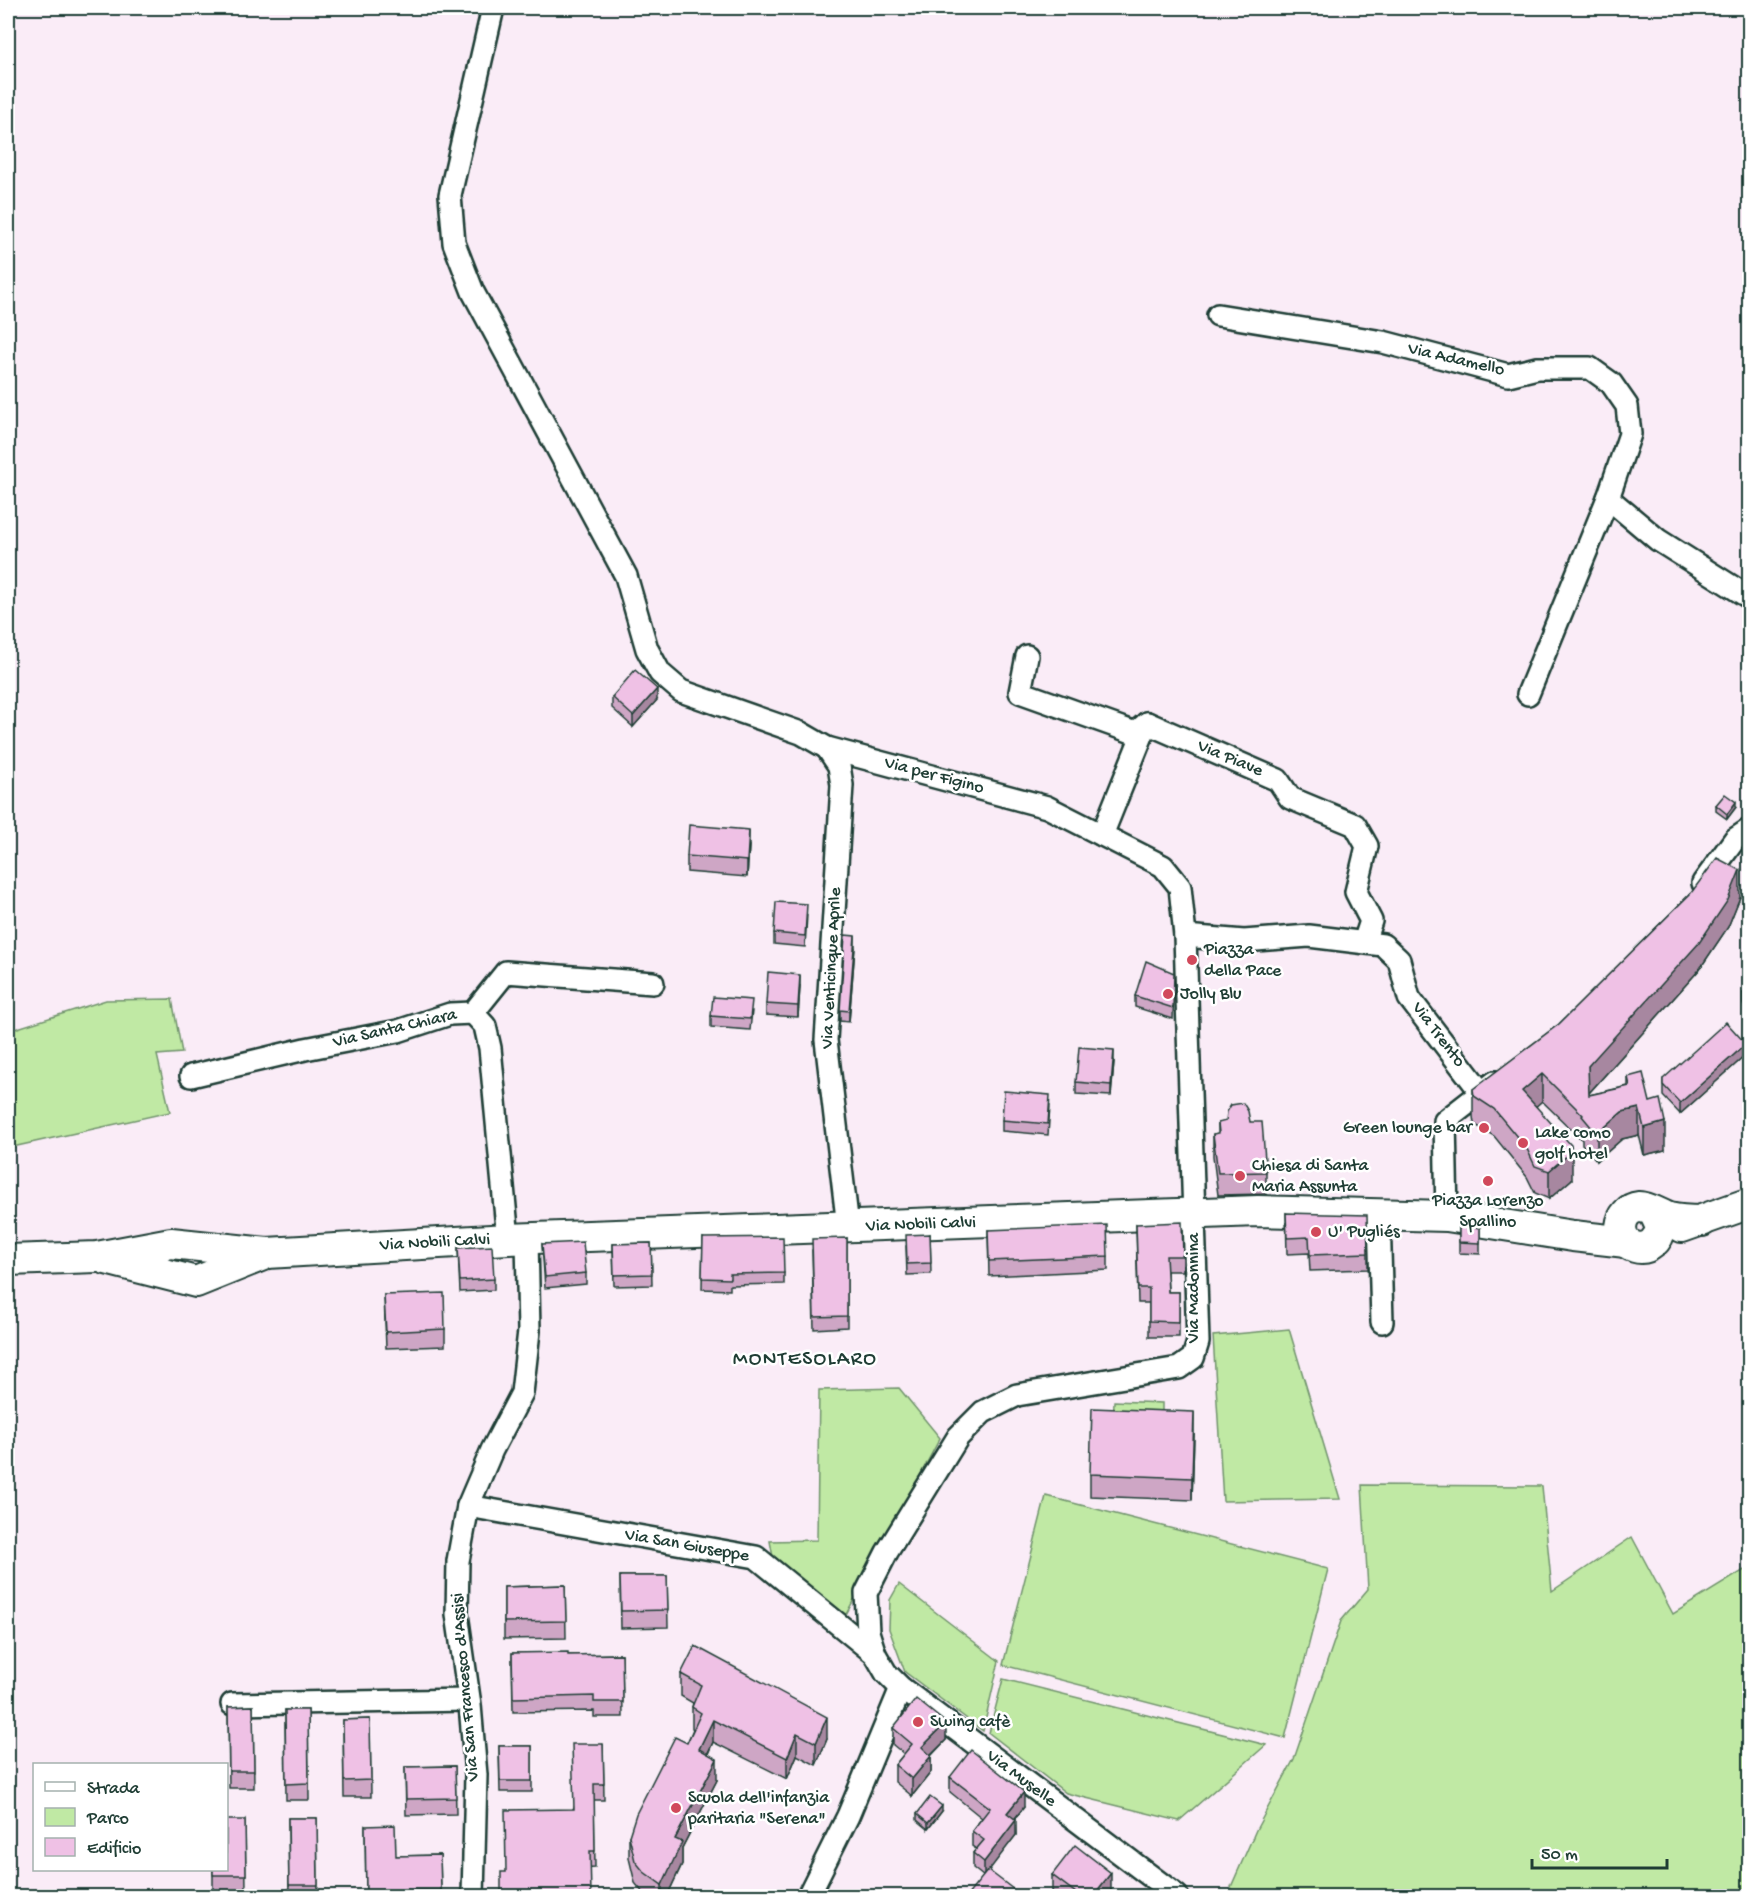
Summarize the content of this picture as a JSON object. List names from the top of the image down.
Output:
{
  "streets": {
    "main road": ["Via Nobili Calvi"],
    "street": [
      "Via Adamello",
      "Via Piave",
      "Via per Figino",
      "Via Venticinque Aprile",
      "Via Santa Chiara",
      "Via Trento",
      "Via Madonnina",
      "Via San Giuseppe",
      "Via San Francesco d'Assisi",
      "Via Muselle"
    ]
  },
  "crossings": [
    ["Via Piave", "Via Trento"],
    ["Via per Figino", "Via Venticinque Aprile"],
    ["Via per Figino", "Via Madonnina"],
    ["Via Venticinque Aprile", "Via Nobili Calvi"],
    ["Via Santa Chiara", "Via San Francesco d'Assisi"],
    ["Via Nobili Calvi", "Via Madonnina"],
    ["Via Nobili Calvi", "Via San Francesco d'Assisi"],
    ["Via Madonnina", "Via Muselle"],
    ["Via San Giuseppe", "Via San Francesco d'Assisi"],
    ["Via San Giuseppe", "Via Muselle"]
  ],
  "districts": ["MONTESOLARO"],
  "places": [
    "Piazza della Pace",
    "Jolly Blu",
    "Green lounge bar",
    "Lake como golf hotel",
    "Chiesa di Santa Maria Assunta",
    "Piazza Lorenzo Spallino",
    "U' Pugliés",
    "Swing cafè",
    "Scuola dell'infanzia paritaria \"Serena\""
  ],
  "legend": ["Strada", "Parco", "Edificio"],
  "scale_bar": "50 m"
}
